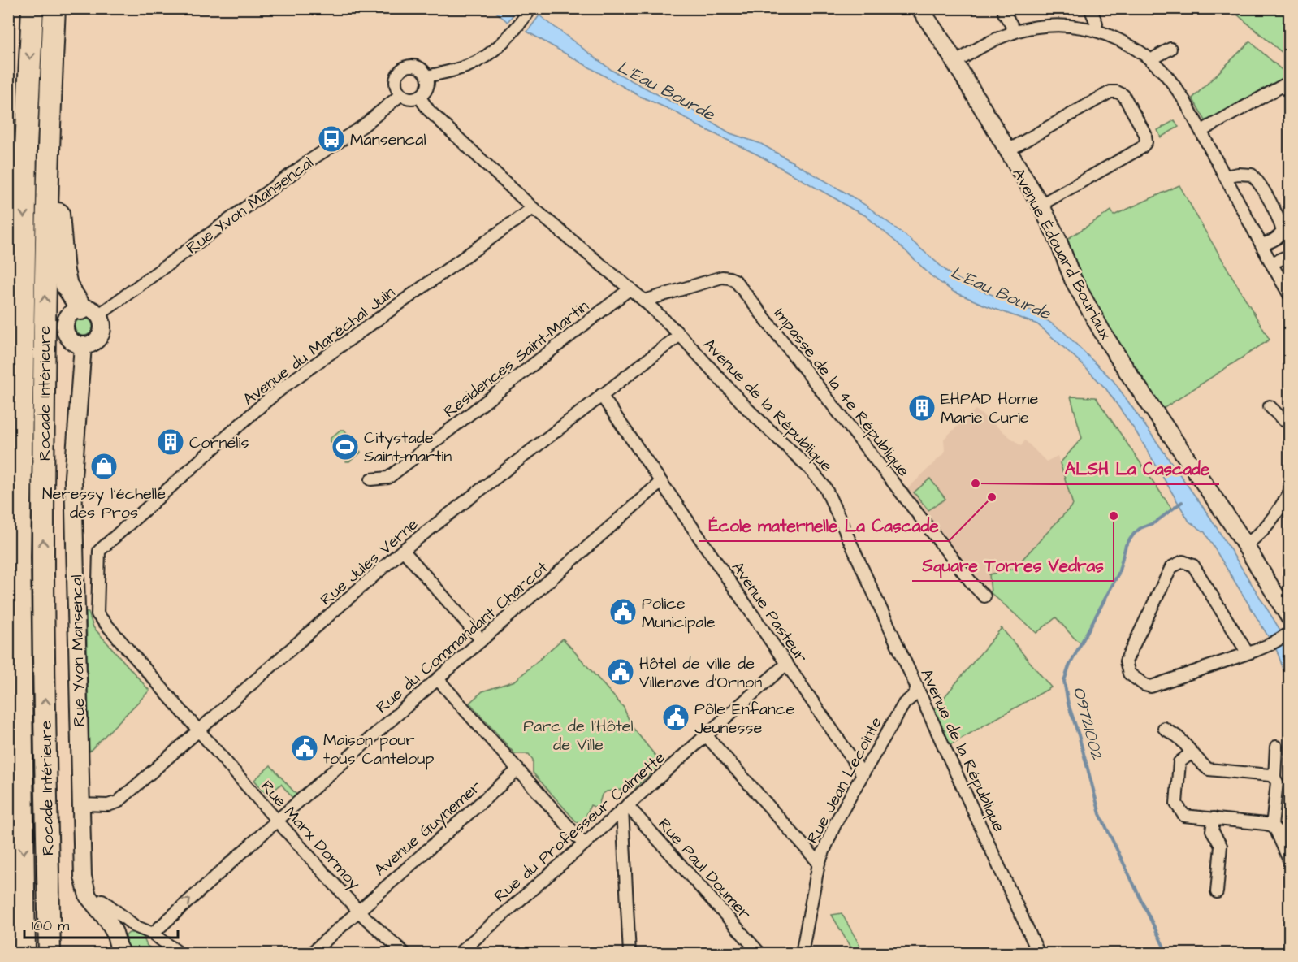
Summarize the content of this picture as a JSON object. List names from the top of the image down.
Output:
{
  "streets": {
    "highway": ["Rocade Intérieure"],
    "street": [
      "Rue Yvon Mansencal",
      "Avenue Édouard Bourlaux",
      "Avenue du Maréchal Juin",
      "Résidences Saint-Martin",
      "Impasse de la 4e République",
      "Avenue de la République",
      "Rue Jules Verne",
      "Avenue Pasteur",
      "Rue du Commandant Charcot",
      "Rue Jean Lecointe",
      "Rue du Professeur Calmette",
      "Avenue Guynemer",
      "Rue Marx Dormoy",
      "Rue Paul Doumer"
    ]
  },
  "crossings": [
    ["Rue Yvon Mansencal", "Avenue de la République"],
    ["Rue Yvon Mansencal", "Rue Jules Verne"],
    ["Avenue du Maréchal Juin", "Avenue de la République"],
    ["Avenue du Maréchal Juin", "Rue Jules Verne"],
    ["Avenue du Maréchal Juin", "Rue Marx Dormoy"],
    ["Résidences Saint-Martin", "Avenue de la République"],
    ["Impasse de la 4e République", "Avenue de la République"],
    ["Avenue de la République", "Rue Jules Verne"],
    ["Avenue de la République", "Rue Jean Lecointe"],
    ["Rue Jules Verne", "Avenue Pasteur"],
    ["Rue Jules Verne", "Rue Marx Dormoy"],
    ["Avenue Pasteur", "Rue du Commandant Charcot"],
    ["Avenue Pasteur", "Rue Jean Lecointe"],
    ["Avenue Pasteur", "Rue du Professeur Calmette"],
    ["Rue du Commandant Charcot", "Rue Marx Dormoy"],
    ["Rue du Professeur Calmette", "Rue Paul Doumer"],
    ["Avenue Guynemer", "Rue Marx Dormoy"]
  ],
  "water": ["L'Eau Bourde", "O9721002"],
  "parks": ["Parc de l'Hôtel de Ville"],
  "places": {
    "bus stop": ["Mansencal"],
    "building": ["EHPAD Home Marie Curie", "Cornelis"],
    "sports": ["Citystade Saint-martin"],
    "shop": ["Neressy l'échelle des Pros"],
    "other": ["ALSH La Cascade", "École maternelle La Cascade", "Square Torres Vedras"],
    "public building": [
      "Police Municipale",
      "Hôtel de ville de Villenave d'Ornon",
      "Pôle Enfance Jeunesse",
      "Maison pour tous Canteloup"
    ]
  },
  "scale_bar": "100 m"
}
